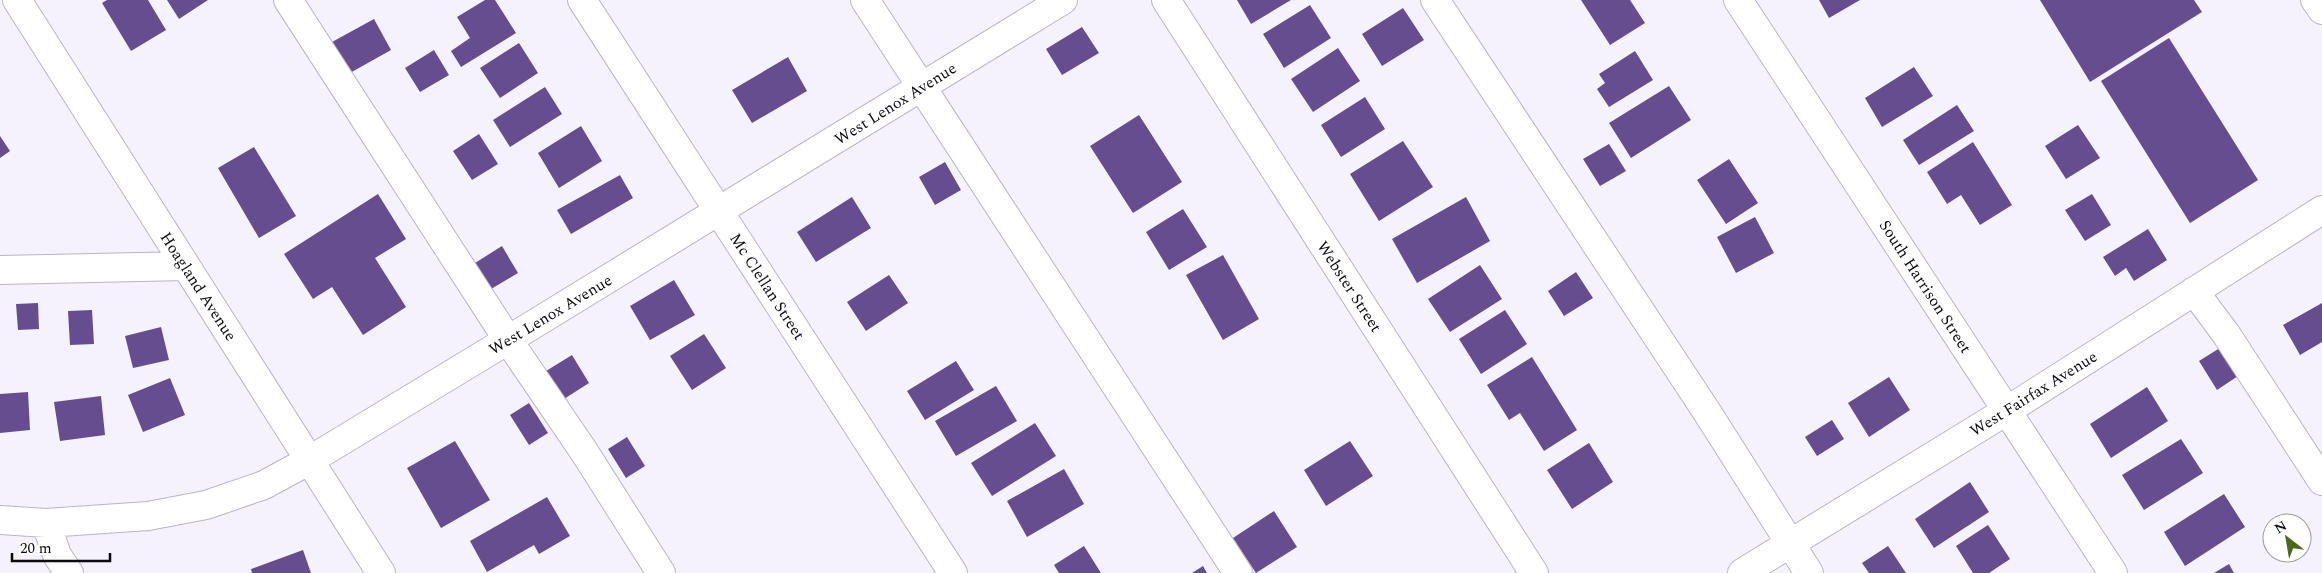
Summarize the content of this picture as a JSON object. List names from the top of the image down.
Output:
{
  "streets": {
    "street": [
      "West Lenox Avenue",
      "Hoagland Avenue",
      "Mc Clellan Street",
      "Webster Street",
      "South Harrison Street",
      "West Fairfax Avenue"
    ]
  },
  "crossings": [
    ["West Lenox Avenue", "Hoagland Avenue"],
    ["West Lenox Avenue", "Mc Clellan Street"],
    ["South Harrison Street", "West Fairfax Avenue"]
  ],
  "scale_bar": "20 m",
  "north": "top left"
}
